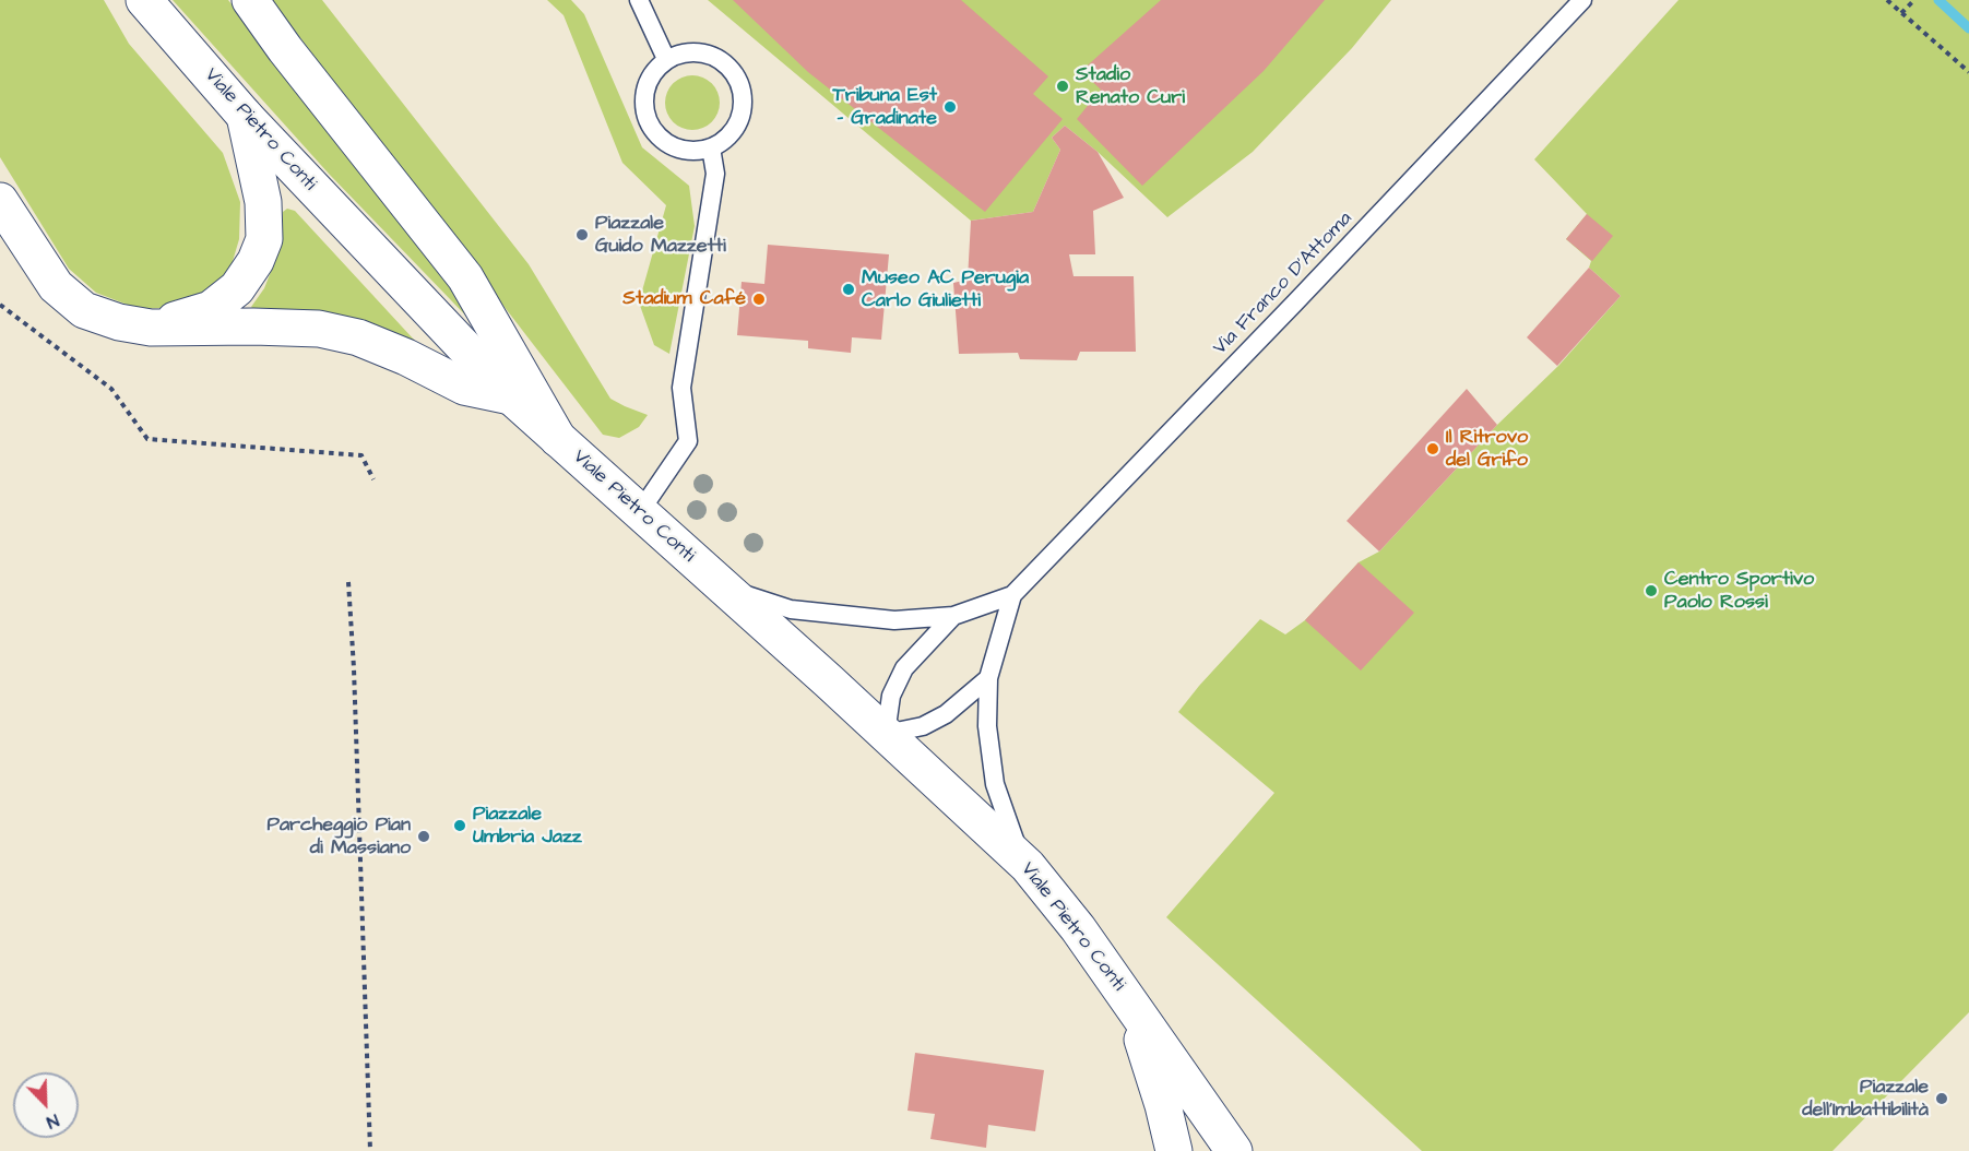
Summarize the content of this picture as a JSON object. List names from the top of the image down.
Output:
{
  "streets": {
    "street": ["Viale Pietro Conti"],
    "lane": ["Via Franco D'Attoma"]
  },
  "crossings": [
    ["Viale Pietro Conti", "Via Franco D'Attoma"]
  ],
  "places": [
    "Stadio Renato Curi",
    "Tribuna Est - Gradinate",
    "Piazzale Guido Mazzetti",
    "Museo AC Perugia Carlo Giulietti",
    "Stadium Café",
    "Il Ritrovo del Grifo",
    "Centro Sportivo Paolo Rossi",
    "Piazzale Umbria Jazz",
    "Parcheggio Pian di Massiano",
    "Piazzale dell’Imbattibilità"
  ],
  "north": "bottom right"
}
